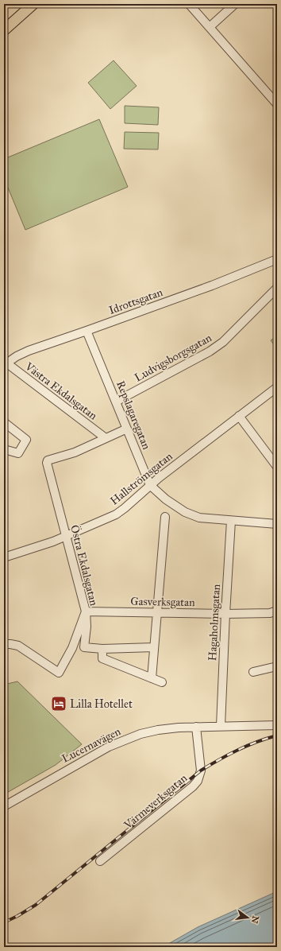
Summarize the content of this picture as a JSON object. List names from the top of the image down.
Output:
{
  "streets": {
    "street": [
      "Idrottsgatan",
      "Ludvigsborgsgatan",
      "Västra Ekdalsgatan",
      "Repslagaregatan",
      "Hallströmsgatan",
      "Östra Ekdalsgatan",
      "Gasverksgatan",
      "Hagaholmsgatan",
      "Lucernavägen",
      "Värmeverksgatan"
    ]
  },
  "crossings": [
    ["Idrottsgatan", "Västra Ekdalsgatan"],
    ["Idrottsgatan", "Repslagaregatan"],
    ["Ludvigsborgsgatan", "Repslagaregatan"],
    ["Västra Ekdalsgatan", "Östra Ekdalsgatan"],
    ["Repslagaregatan", "Hallströmsgatan"],
    ["Repslagaregatan", "Hagaholmsgatan"],
    ["Hallströmsgatan", "Östra Ekdalsgatan"],
    ["Östra Ekdalsgatan", "Gasverksgatan"],
    ["Gasverksgatan", "Hagaholmsgatan"],
    ["Hagaholmsgatan", "Lucernavägen"],
    ["Lucernavägen", "Värmeverksgatan"]
  ],
  "places": {
    "hotel": ["Lilla Hotellet"]
  },
  "north": "right"
}
